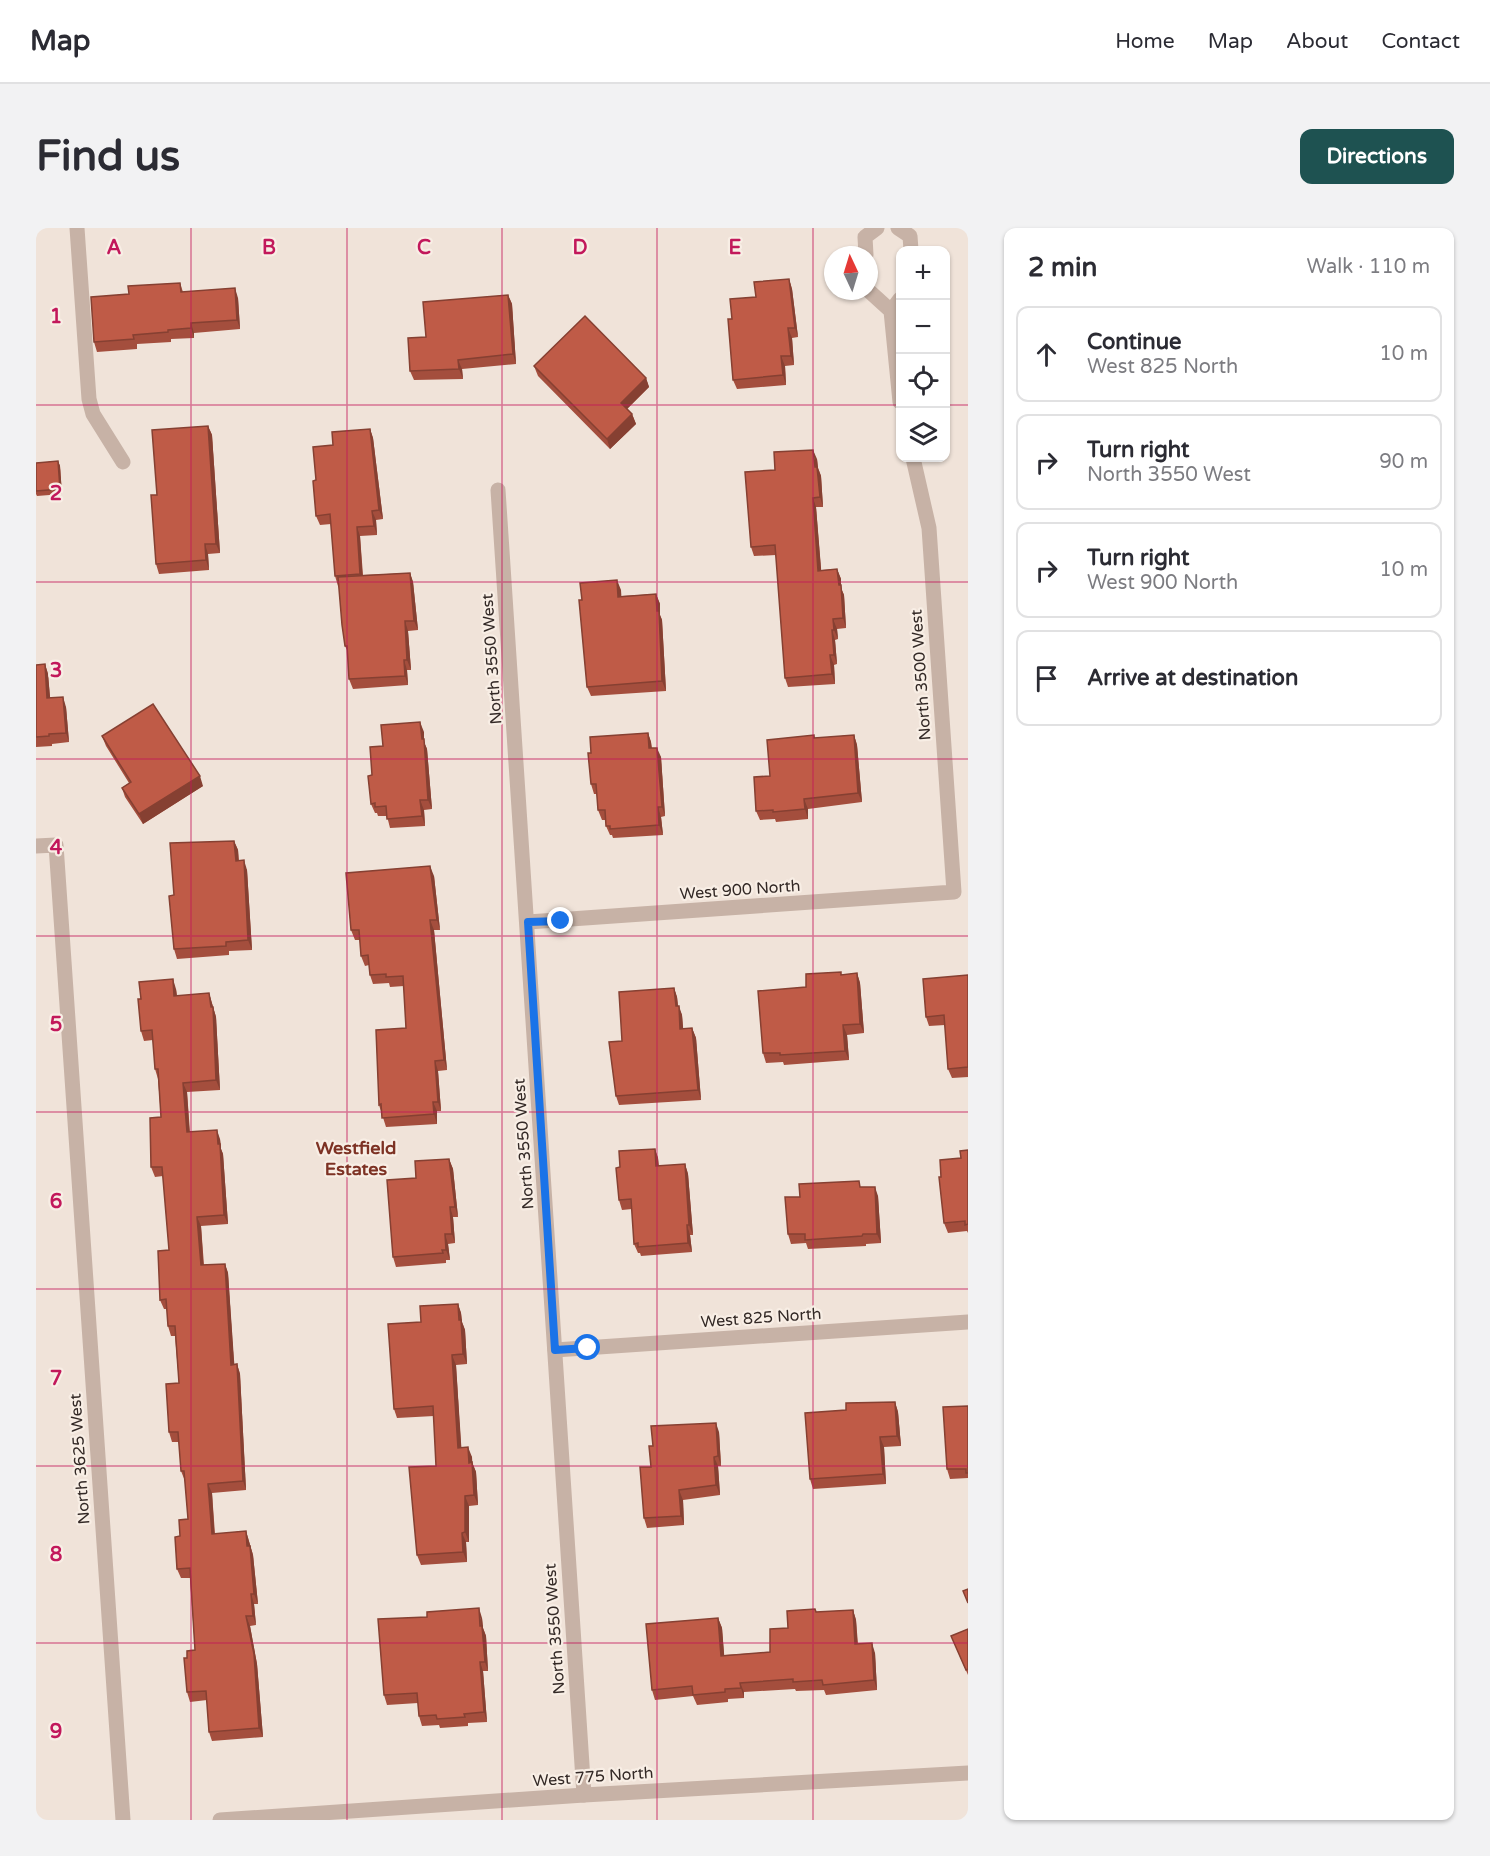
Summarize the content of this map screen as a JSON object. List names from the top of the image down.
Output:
{
  "streets": {
    "street": [
      "North 3550 West",
      "North 3500 West",
      "West 900 North",
      "West 825 North",
      "North 3625 West",
      "West 775 North"
    ]
  },
  "crossings": [
    ["North 3550 West", "West 900 North"],
    ["North 3550 West", "West 825 North"],
    ["North 3550 West", "West 775 North"],
    ["North 3500 West", "West 900 North"]
  ],
  "districts": ["Westfield Estates"],
  "north": "top",
  "page": {
    "header": "Map",
    "nav": [
      "Home",
      "Map",
      "About",
      "Contact"
    ],
    "buttons": "Directions",
    "title": "Find us",
    "heading": ["2 min", "Walk · 110 m"],
    "map_buttons": ["+", "−"],
    "list": [
      ["Continue", "West 825 North", "10 m"],
      ["Turn right", "North 3550 West", "90 m"],
      ["Turn right", "West 900 North", "10 m"],
      "Arrive at destination"
    ]
  },
  "grid": {
    "columns": [
      "A",
      "B",
      "C",
      "D",
      "E"
    ],
    "rows": [
      "1",
      "2",
      "3",
      "4",
      "5",
      "6",
      "7",
      "8",
      "9"
    ]
  }
}
